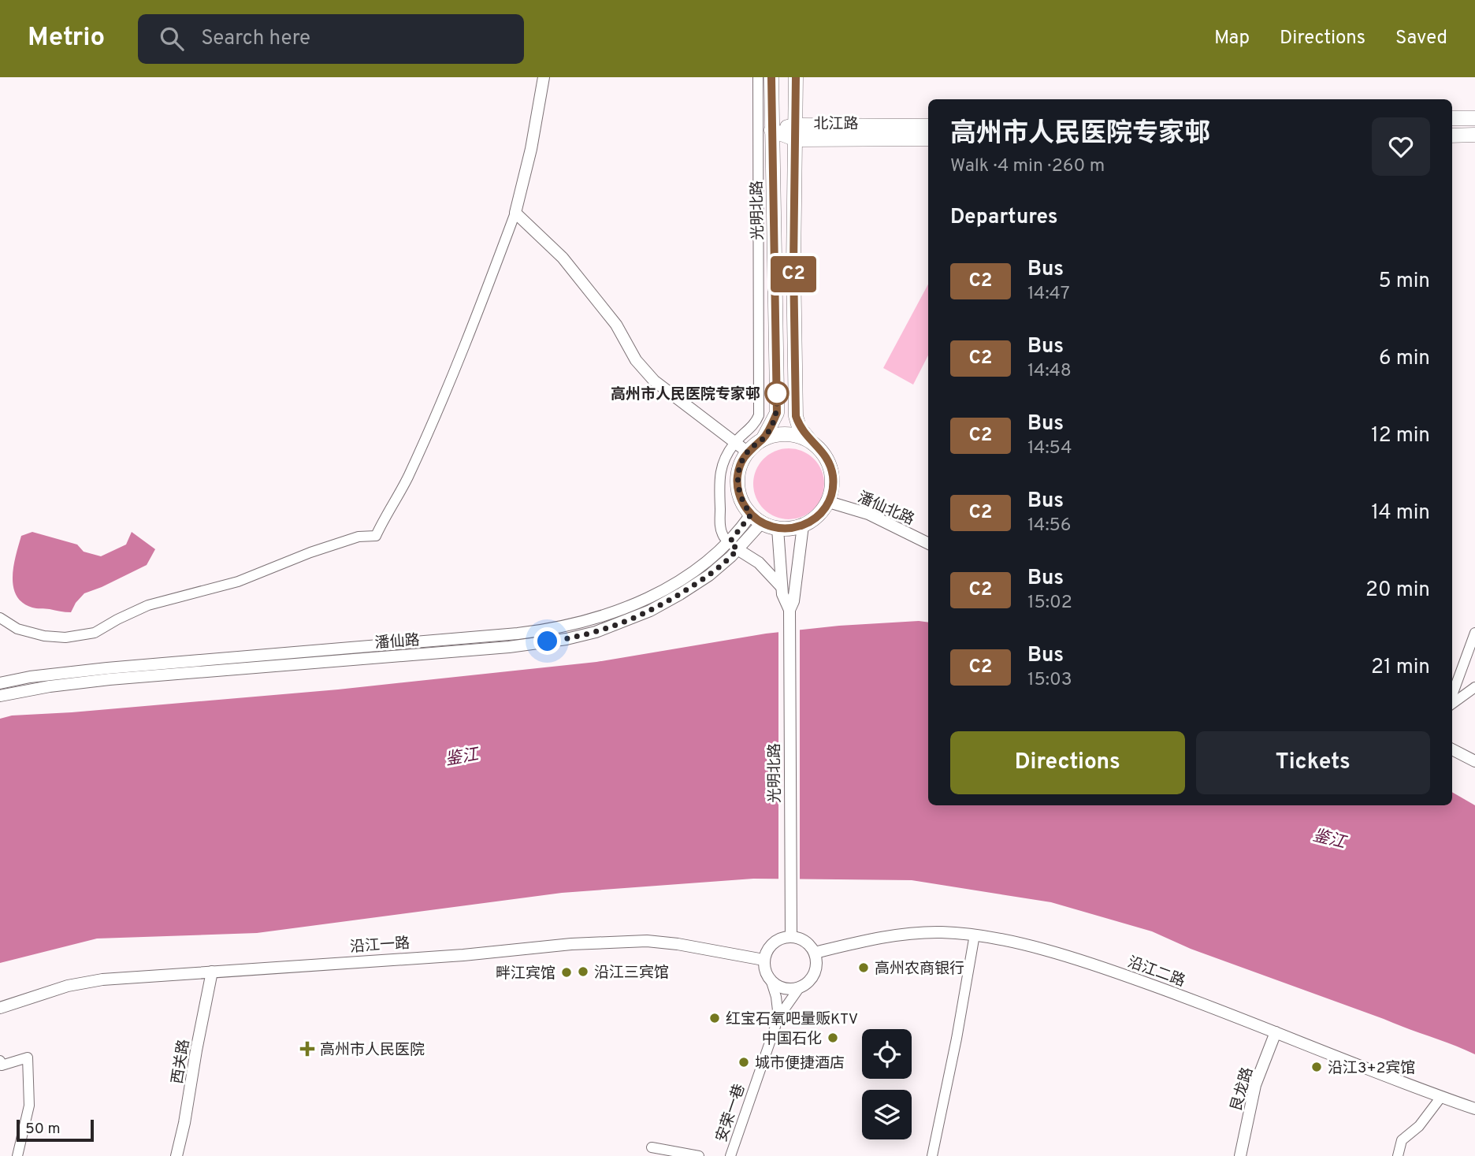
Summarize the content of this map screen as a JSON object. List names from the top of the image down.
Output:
{
  "streets": {
    "main road": ["北江路", "光明北路"],
    "street": [
      "潘仙北路",
      "潘仙路",
      "沿江一路",
      "沿江二路",
      "西关路",
      "艮龙路",
      "安荣一巷"
    ]
  },
  "crossings": [
    ["北江路", "光明北路"],
    ["光明北路", "潘仙北路"],
    ["光明北路", "潘仙路"],
    ["光明北路", "沿江一路"],
    ["光明北路", "沿江二路"],
    ["潘仙北路", "潘仙路"],
    ["沿江一路", "沿江二路"],
    ["沿江一路", "西关路"],
    ["沿江二路", "艮龙路"]
  ],
  "water": ["鉴江"],
  "places": {
    "other": [
      "高州市人民医院专家邨",
      "高州农商银行",
      "沿江三宾馆",
      "畔江宾馆",
      "红宝石氧吧量贩KTV",
      "中国石化",
      "城市便捷酒店",
      "沿江3+2宾馆"
    ],
    "health": ["高州市人民医院"]
  },
  "lines": ["bus line C2"],
  "scale_bar": "50 m",
  "page": {
    "header": "Metrio",
    "search": "Search here",
    "nav": ["Map", "Directions", "Saved"],
    "on_map": "C2",
    "heading": [
      ["高州市人民医院专家邨", "Walk · 4 min · 260 m"],
      "Departures"
    ],
    "list": [
      {
        "mark": "C2",
        "name": "Bus",
        "note": "14:47",
        "value": "5 min"
      },
      {
        "mark": "C2",
        "name": "Bus",
        "note": "14:48",
        "value": "6 min"
      },
      {
        "mark": "C2",
        "name": "Bus",
        "note": "14:54",
        "value": "12 min"
      },
      {
        "mark": "C2",
        "name": "Bus",
        "note": "14:56",
        "value": "14 min"
      },
      {
        "mark": "C2",
        "name": "Bus",
        "note": "15:02",
        "value": "20 min"
      },
      {
        "mark": "C2",
        "name": "Bus",
        "note": "15:03",
        "value": "21 min"
      }
    ],
    "buttons": ["Directions", "Tickets"],
    "scale": "50 m"
  }
}
